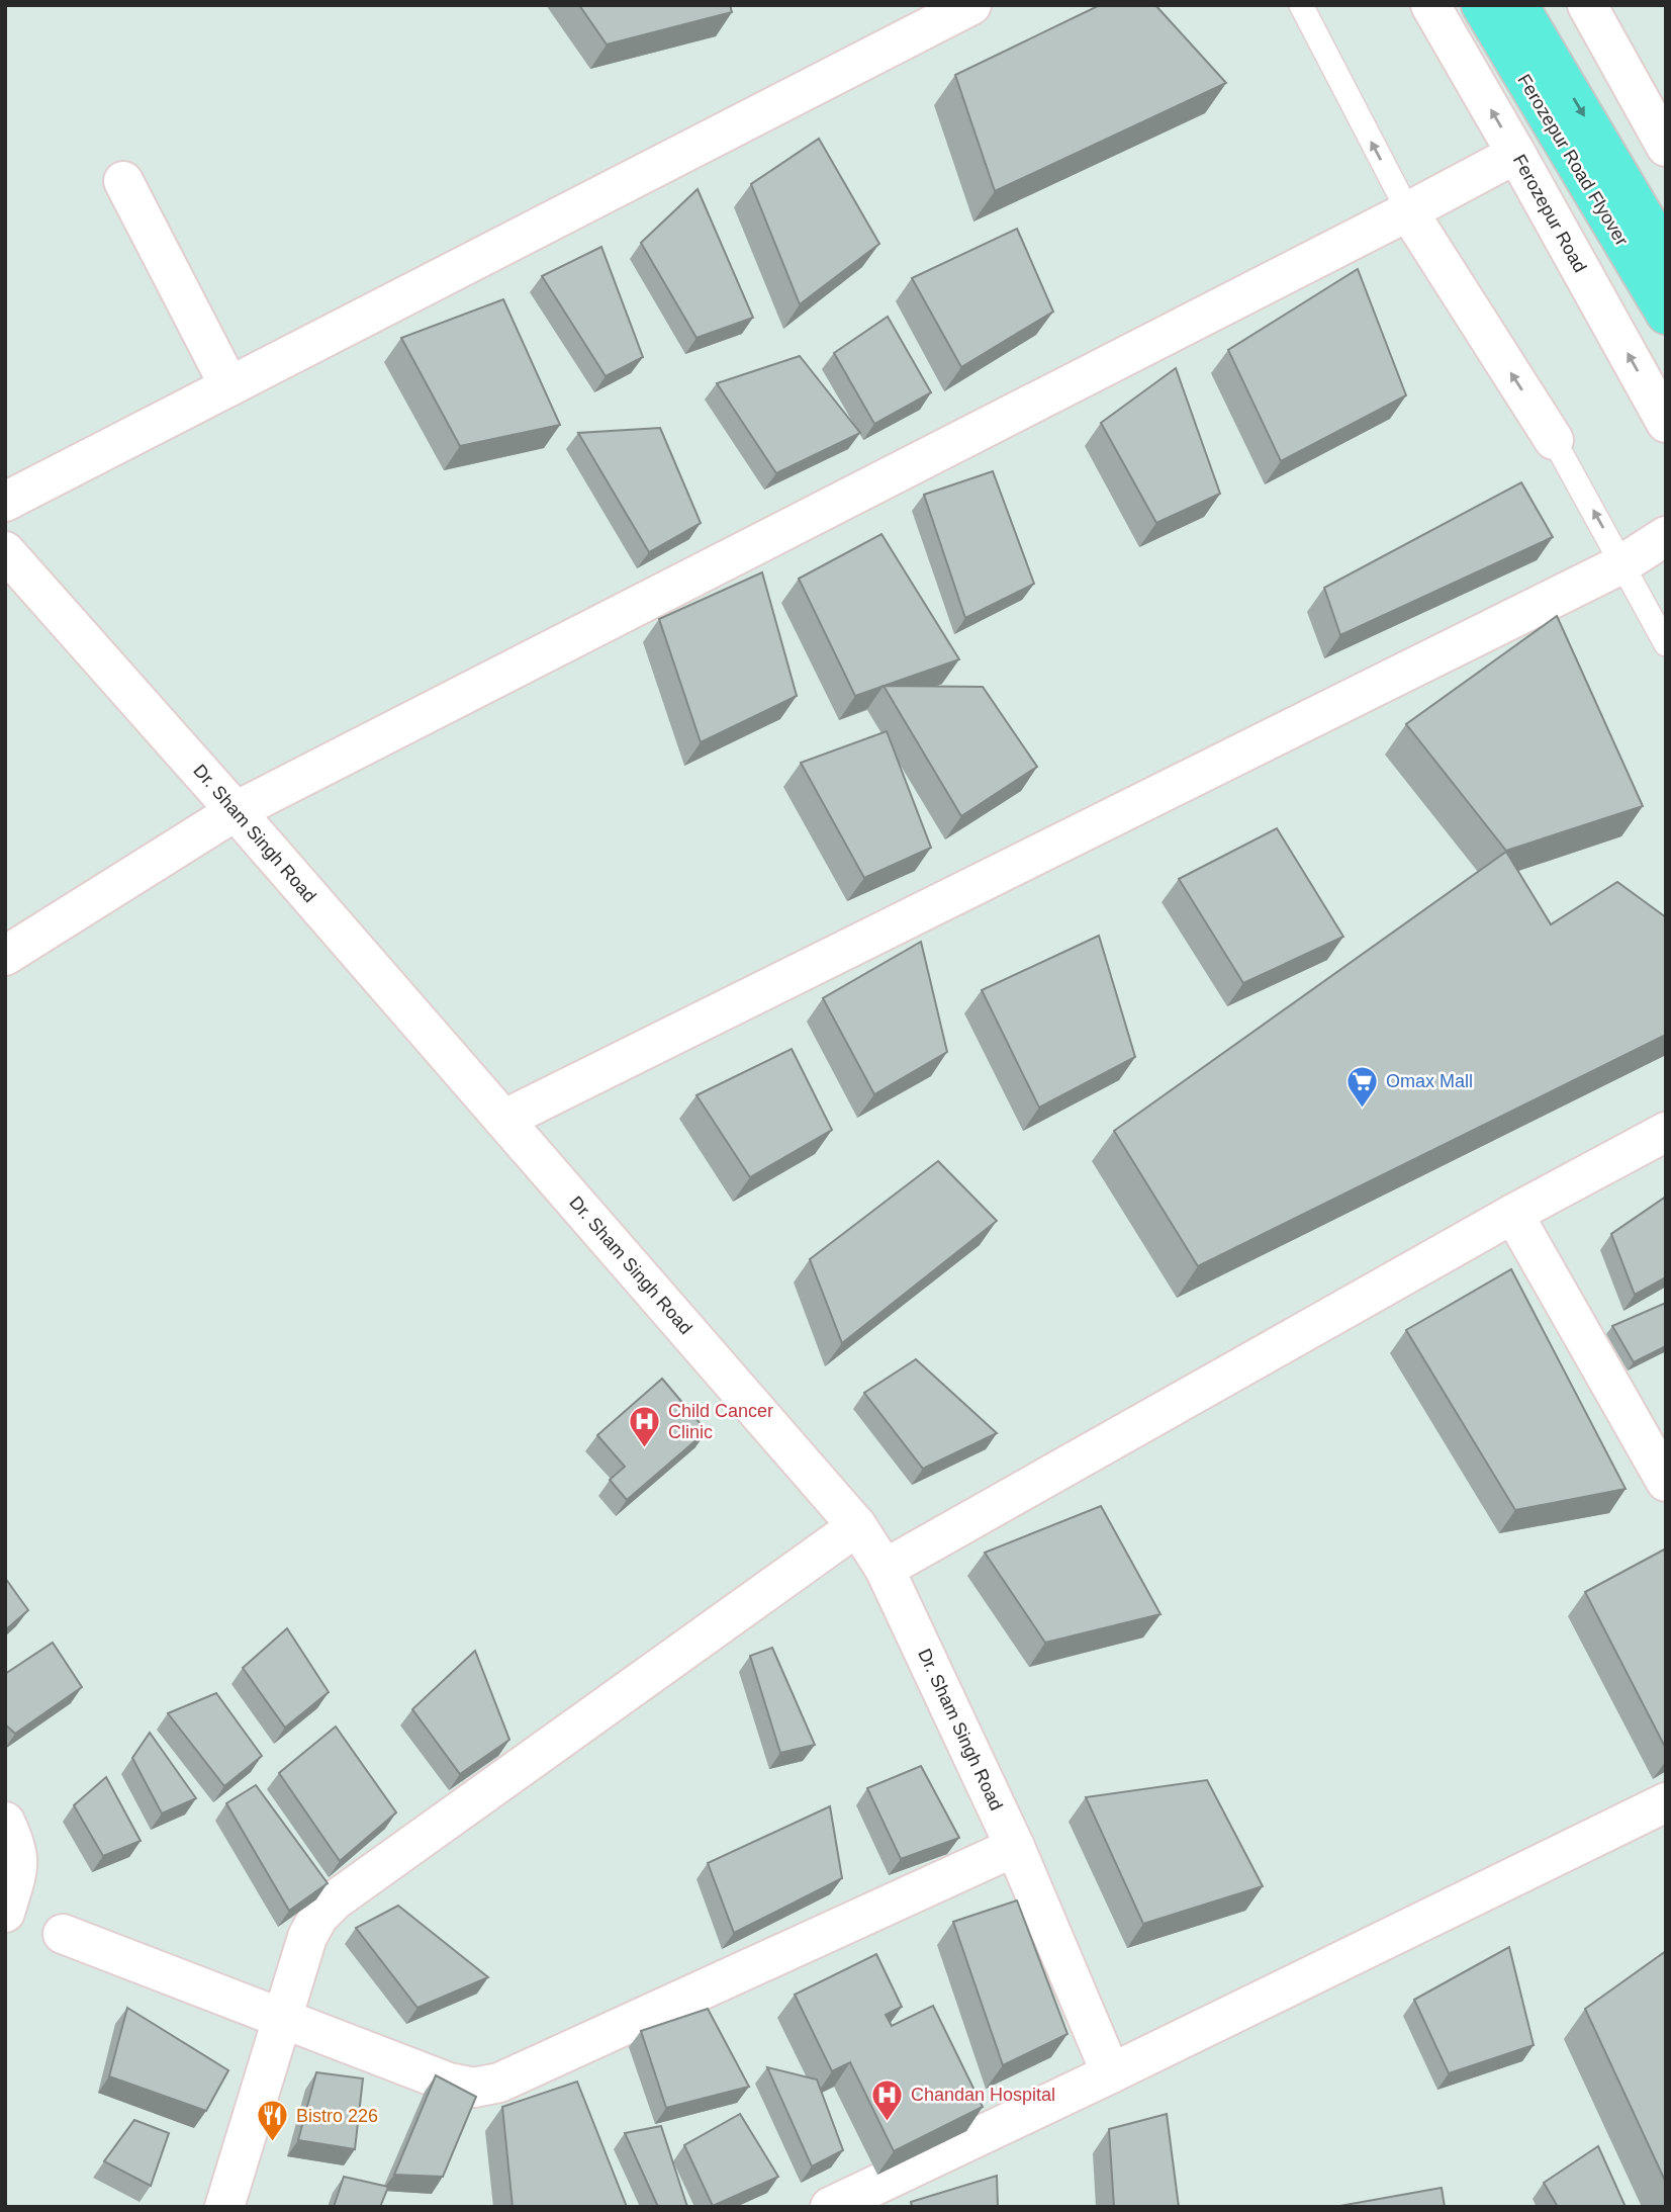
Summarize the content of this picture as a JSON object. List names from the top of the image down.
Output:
{
  "streets": {
    "main road": ["Ferozepur Road Flyover"],
    "street": ["Ferozepur Road", "Dr. Sham Singh Road"]
  },
  "places": {
    "supermarket": ["Omax Mall"],
    "hospital": ["Child Cancer Clinic", "Chandan Hospital"],
    "restaurant": ["Bistro 226"]
  }
}
